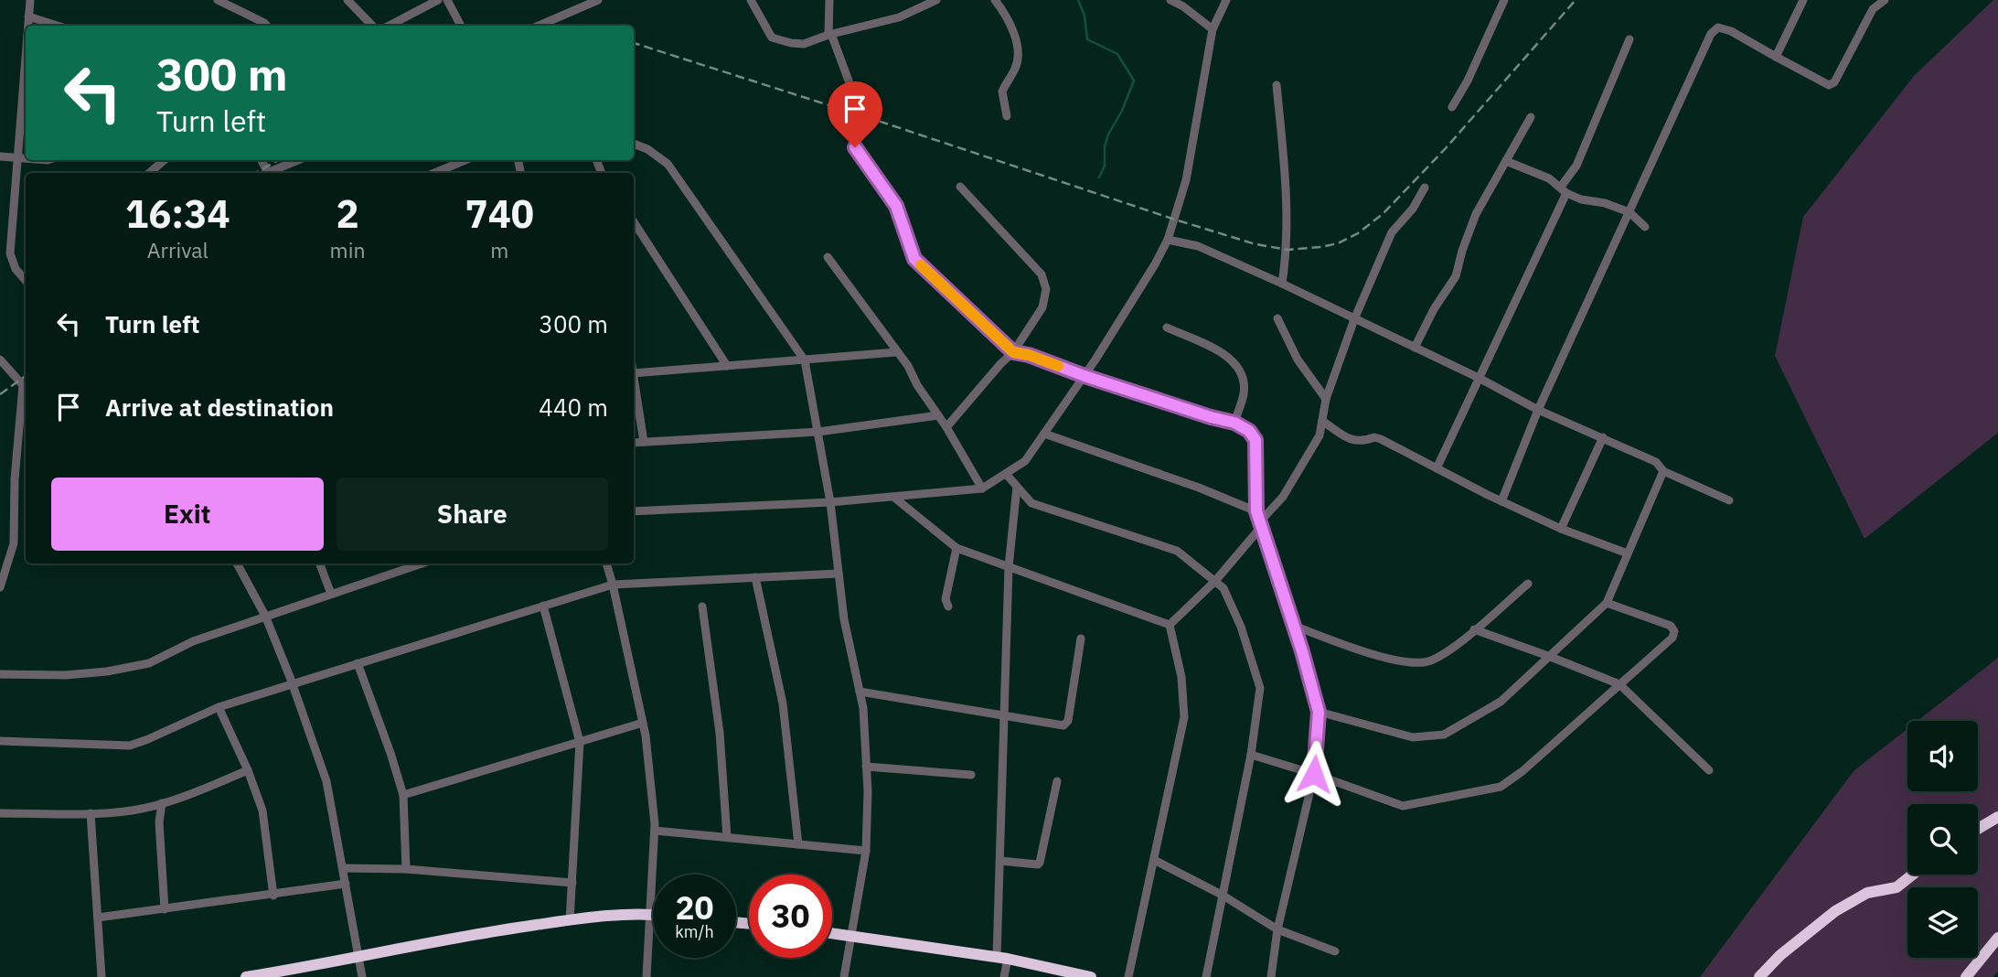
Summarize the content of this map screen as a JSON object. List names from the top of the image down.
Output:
{
  "page": {
    "turn": ["300 m", "Turn left"],
    "eta": [
      "16:34",
      "Arrival",
      "2",
      "min",
      "740",
      "m"
    ],
    "list": [
      {
        "name": "Turn left",
        "value": "300 m"
      },
      {
        "name": "Arrive at destination",
        "value": "440 m"
      }
    ],
    "buttons": ["Exit", "Share"],
    "speed": "20 km/h",
    "limit": "30"
  }
}
